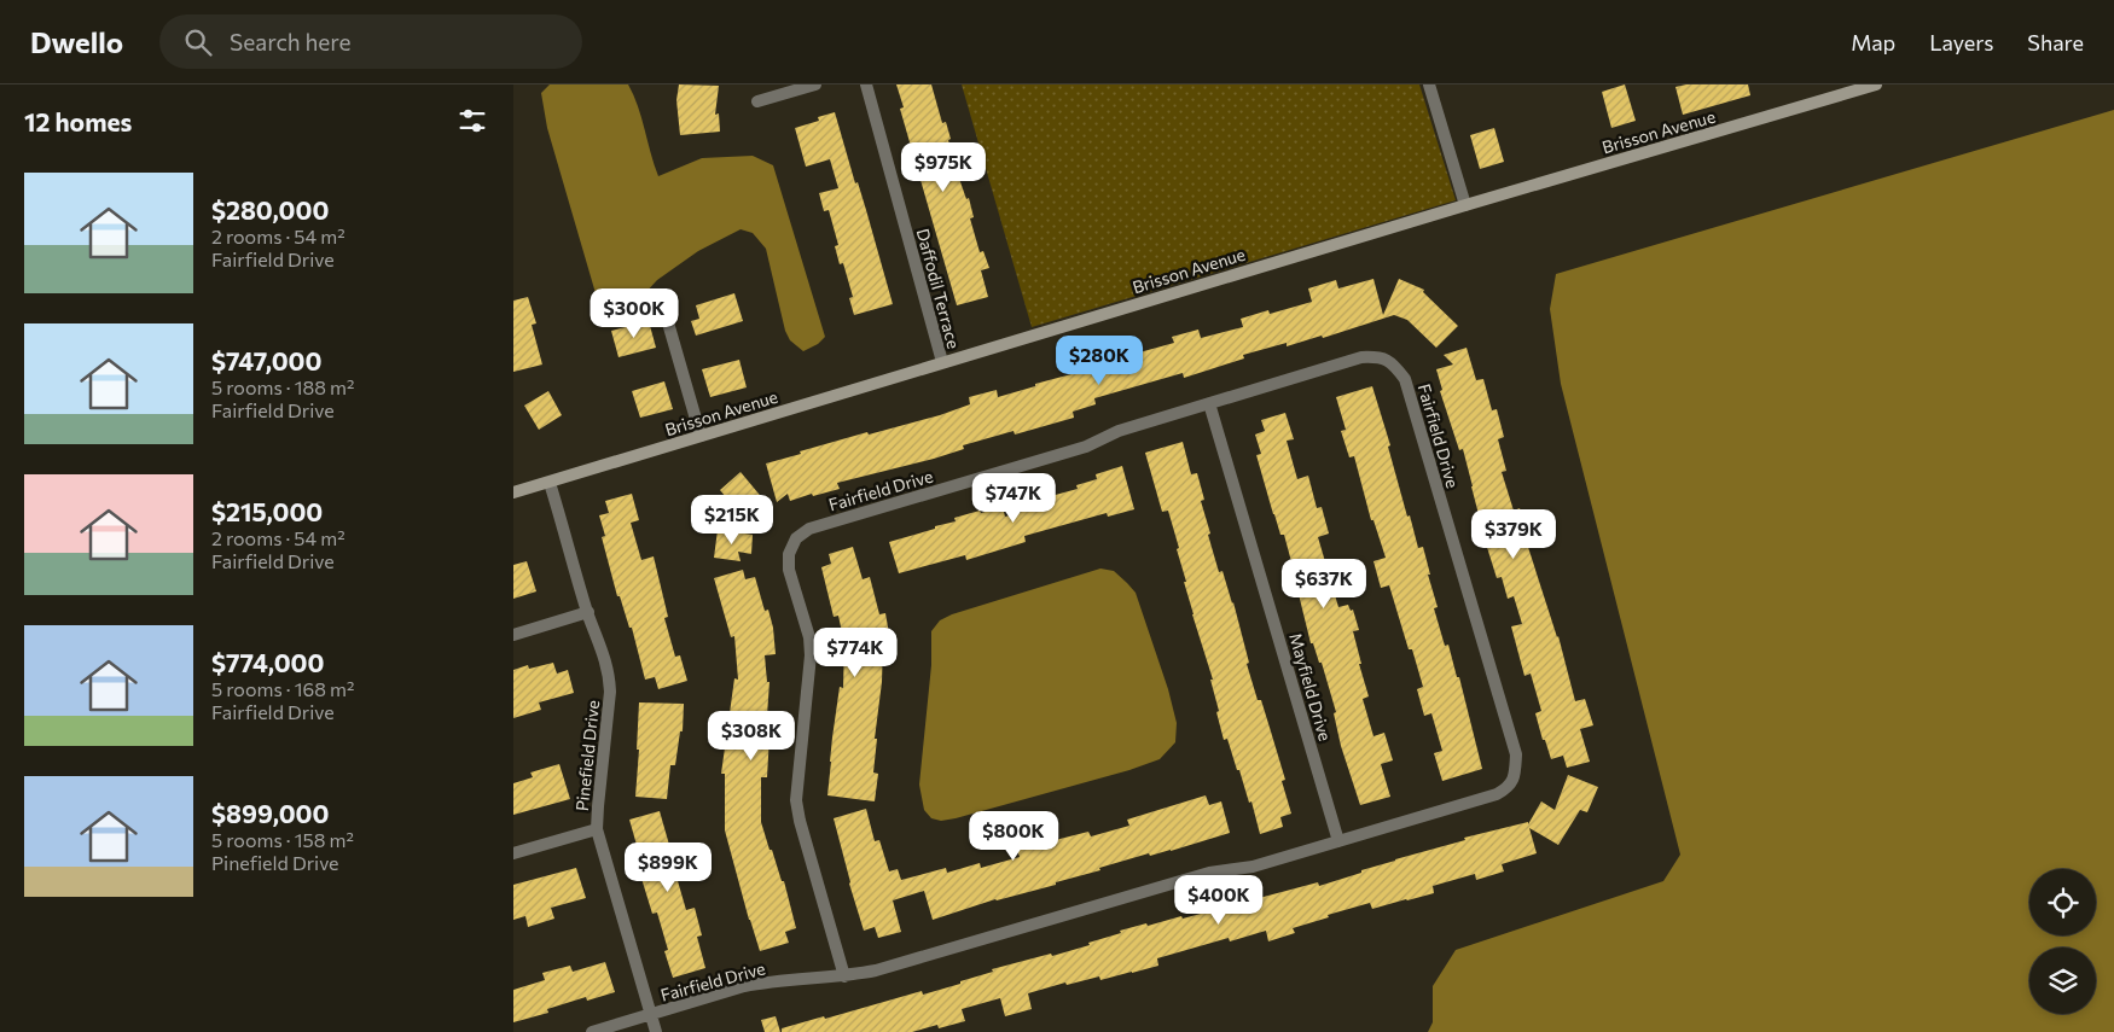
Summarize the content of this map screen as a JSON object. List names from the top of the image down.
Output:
{
  "streets": {
    "street": [
      "Brisson Avenue",
      "Daffodil Terrace",
      "Fairfield Drive",
      "Mayfield Drive",
      "Pinefield Drive"
    ]
  },
  "crossings": [
    ["Brisson Avenue", "Daffodil Terrace"],
    ["Brisson Avenue", "Pinefield Drive"],
    ["Fairfield Drive", "Mayfield Drive"],
    ["Fairfield Drive", "Pinefield Drive"]
  ],
  "page": {
    "header": "Dwello",
    "search": "Search here",
    "nav": ["Map", "Layers", "Share"],
    "heading": "12 homes",
    "price": [
      "$975K",
      "$300K",
      "$280K",
      "$747K",
      "$215K",
      "$379K",
      "$637K",
      "$774K",
      "$308K",
      "$800K",
      "$899K",
      "$400K"
    ],
    "list": [
      {
        "name": "$280,000",
        "note": "2 rooms · 54 m² · Fairfield Drive"
      },
      {
        "name": "$747,000",
        "note": "5 rooms · 188 m² · Fairfield Drive"
      },
      {
        "name": "$215,000",
        "note": "2 rooms · 54 m² · Fairfield Drive"
      },
      {
        "name": "$774,000",
        "note": "5 rooms · 168 m² · Fairfield Drive"
      },
      {
        "name": "$899,000",
        "note": "5 rooms · 158 m² · Pinefield Drive"
      }
    ]
  }
}
